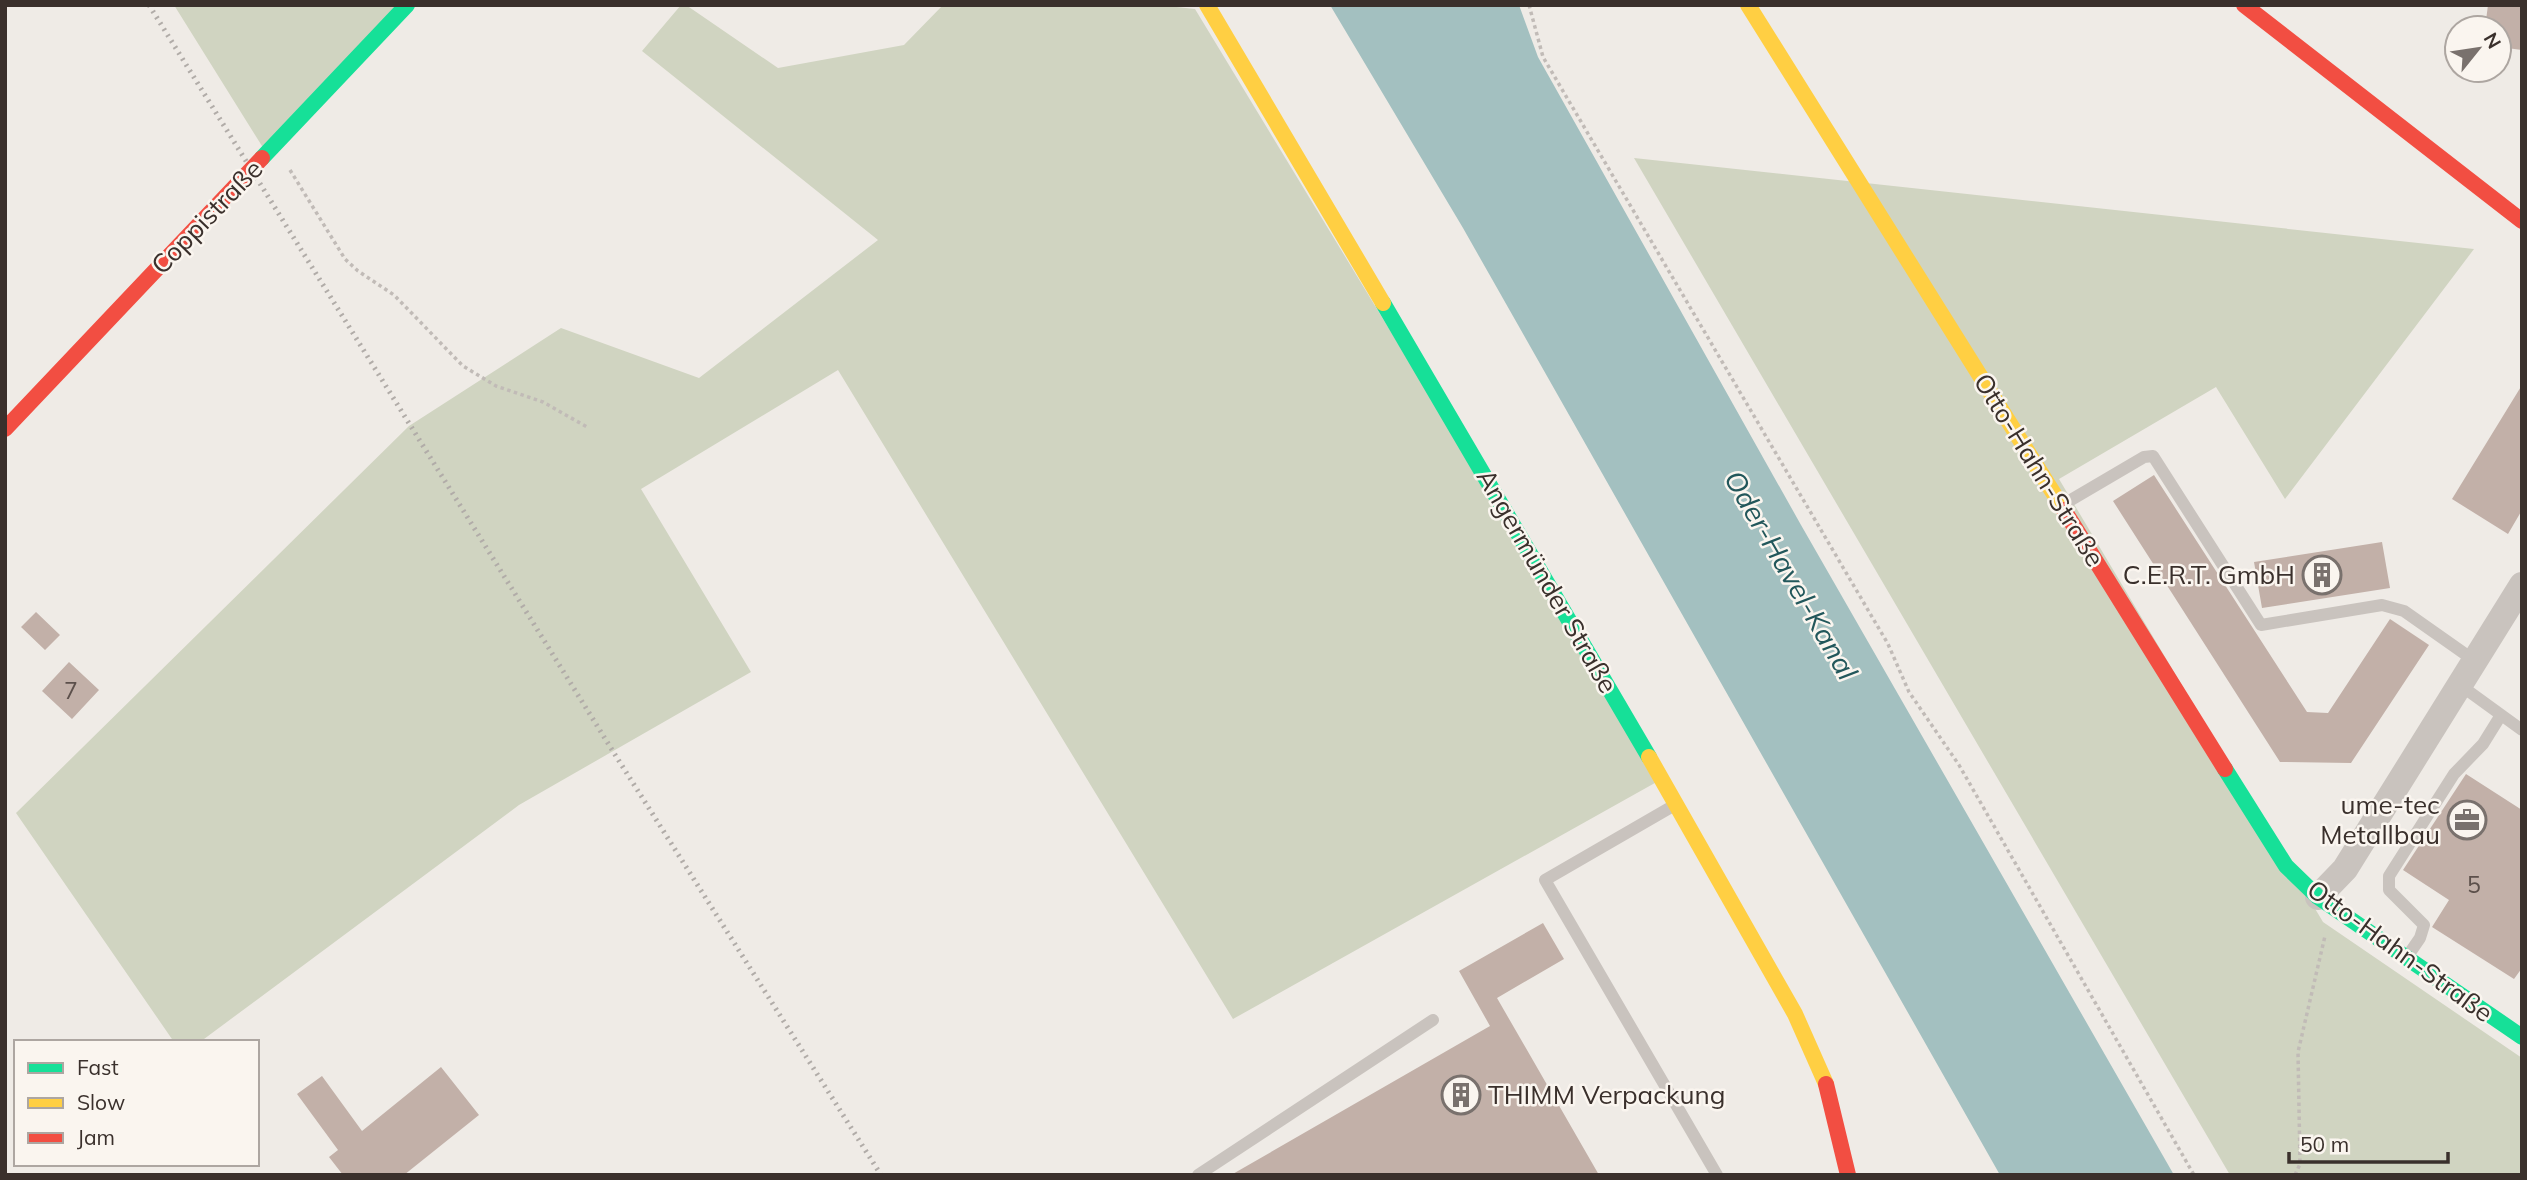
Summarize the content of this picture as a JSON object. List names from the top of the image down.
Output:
{
  "streets": {
    "street": ["Coppistraße", "Otto-Hahn-Straße", "Angermünder Straße"]
  },
  "water": ["Oder-Havel-Kanal"],
  "places": {
    "building": ["C.E.R.T. GmbH", "THIMM Verpackung"],
    "office": ["ume-tec Metallbau"]
  },
  "house_numbers": ["7", "5"],
  "legend": ["Fast", "Slow", "Jam"],
  "scale_bar": "50 m",
  "north": "top right"
}
